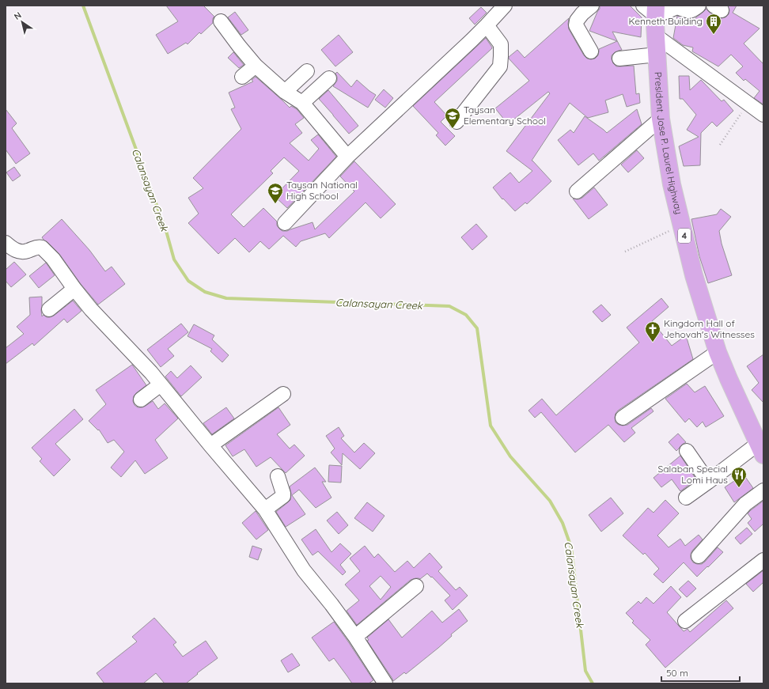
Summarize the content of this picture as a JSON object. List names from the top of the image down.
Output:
{
  "streets": {
    "highway": ["President Jose P. Laurel Highway", "4"]
  },
  "water": ["Calansayan Creek"],
  "places": {
    "building": ["Kenneth Building"],
    "school or university": ["Taysan Elementary School", "Taysan National High School"],
    "church": ["Kingdom Hall of Jehovah's Witnesses"],
    "restaurant": ["Salaban Special Lomi Haus"]
  },
  "scale_bar": "50 m",
  "north": "top left"
}
